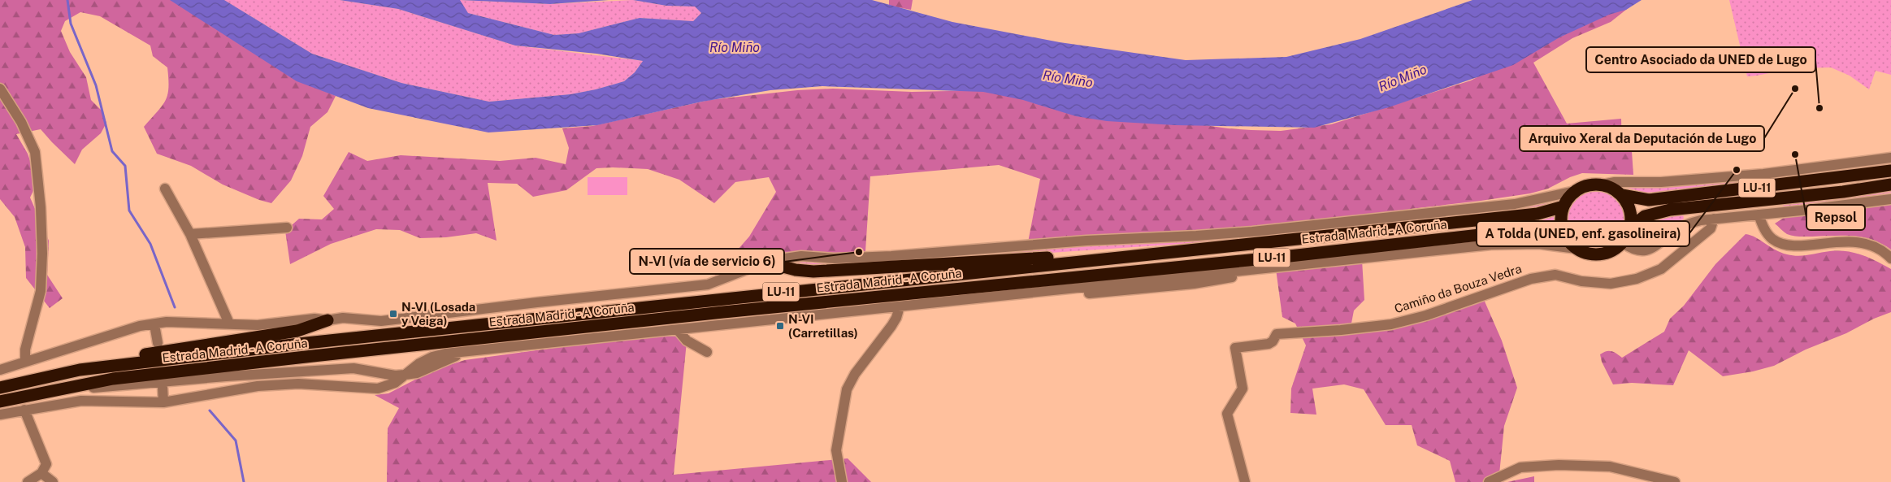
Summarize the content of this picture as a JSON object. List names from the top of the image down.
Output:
{
  "streets": {
    "highway": ["LU-11", "Estrada Madrid - A Coruña"],
    "street": ["Camiño da Bouza Vedra"]
  },
  "crossings": [
    ["LU-11", "Estrada Madrid - A Coruña"]
  ],
  "water": ["Río Miño"],
  "places": {
    "other": [
      "Arquivo Xeral da Deputación de Lugo",
      "Centro Asociado da UNED de Lugo",
      "Repsol",
      "A Tolda (UNED, enf. gasolineira)",
      "N-VI (vía de servicio 6)"
    ],
    "transit": ["N-VI (Losada y Veiga)", "N-VI (Carretillas)"]
  }
}
